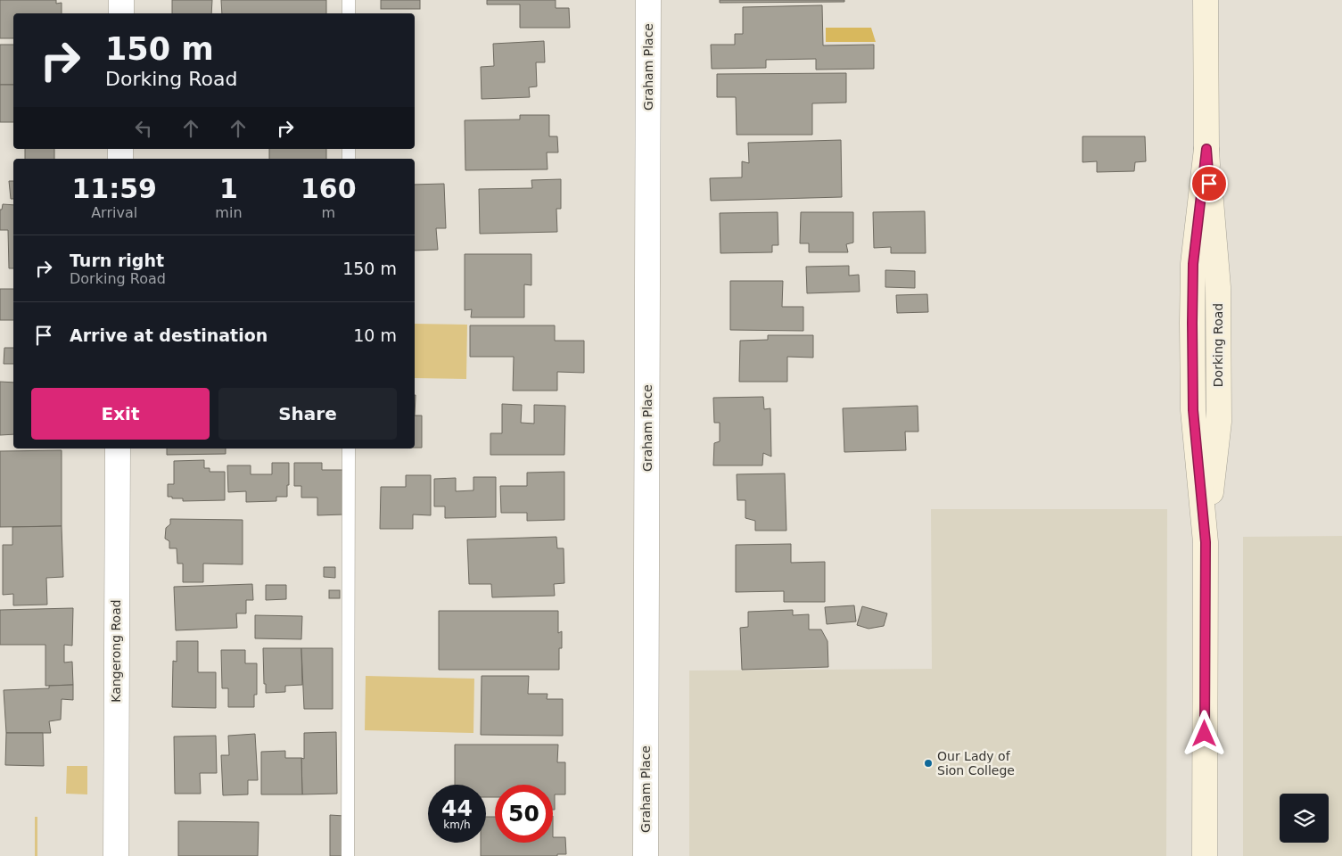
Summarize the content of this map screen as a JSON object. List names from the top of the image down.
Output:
{
  "streets": {
    "main road": ["Dorking Road"],
    "street": ["Graham Place", "Kangerong Road"]
  },
  "places": ["Our Lady of Sion College"],
  "page": {
    "turn": ["150 m", "Dorking Road"],
    "eta": [
      "11:59",
      "Arrival",
      "1",
      "min",
      "160",
      "m"
    ],
    "list": [
      {
        "name": "Turn right",
        "note": "Dorking Road",
        "value": "150 m"
      },
      {
        "name": "Arrive at destination",
        "value": "10 m"
      }
    ],
    "buttons": ["Exit", "Share"],
    "speed": "44 km/h",
    "limit": "50"
  }
}
